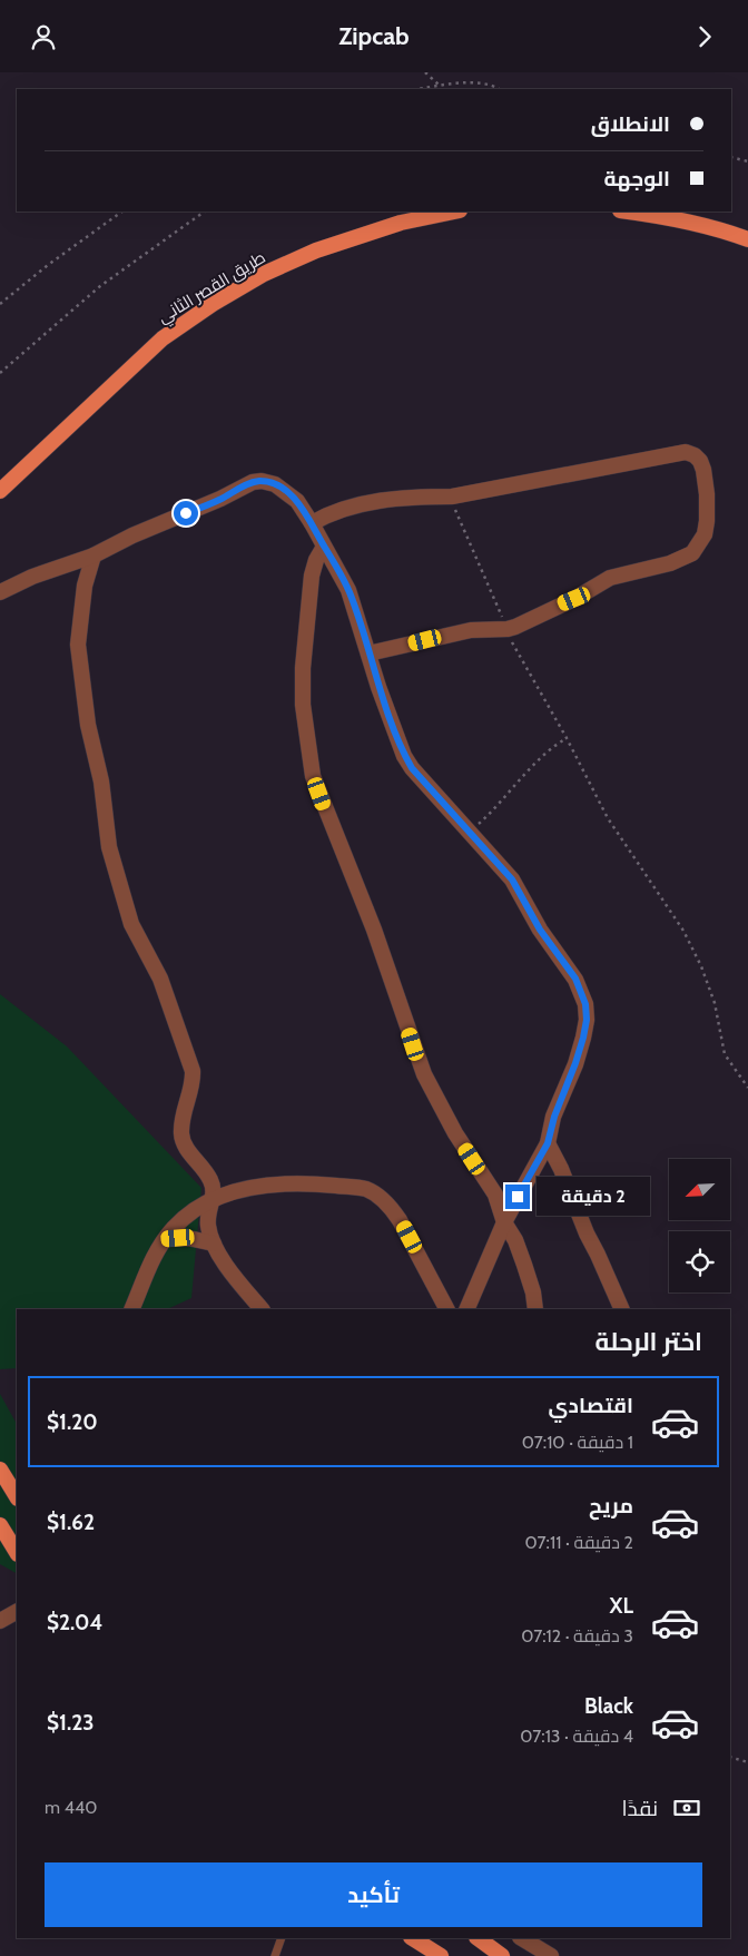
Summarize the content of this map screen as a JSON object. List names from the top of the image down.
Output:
{
  "streets": {
    "main road": ["طريق القصر الثاني"]
  },
  "north": "bottom left",
  "page": {
    "header": "Zipcab",
    "banner": ["الانطلاق", "الوجهة"],
    "bubble": "2 دقيقة",
    "heading": "اختر الرحلة",
    "list": [
      {
        "name": "اقتصادي",
        "note": "1 دقيقة · 07:10",
        "value": "$1.20"
      },
      {
        "name": "مريح",
        "note": "2 دقيقة · 07:11",
        "value": "$1.62"
      },
      {
        "name": "XL",
        "note": "3 دقيقة · 07:12",
        "value": "$2.04"
      },
      {
        "name": "Black",
        "note": "4 دقيقة · 07:13",
        "value": "$1.23"
      }
    ],
    "pay": ["نقدًا", "440 m"],
    "buttons": "تأكيد"
  }
}
